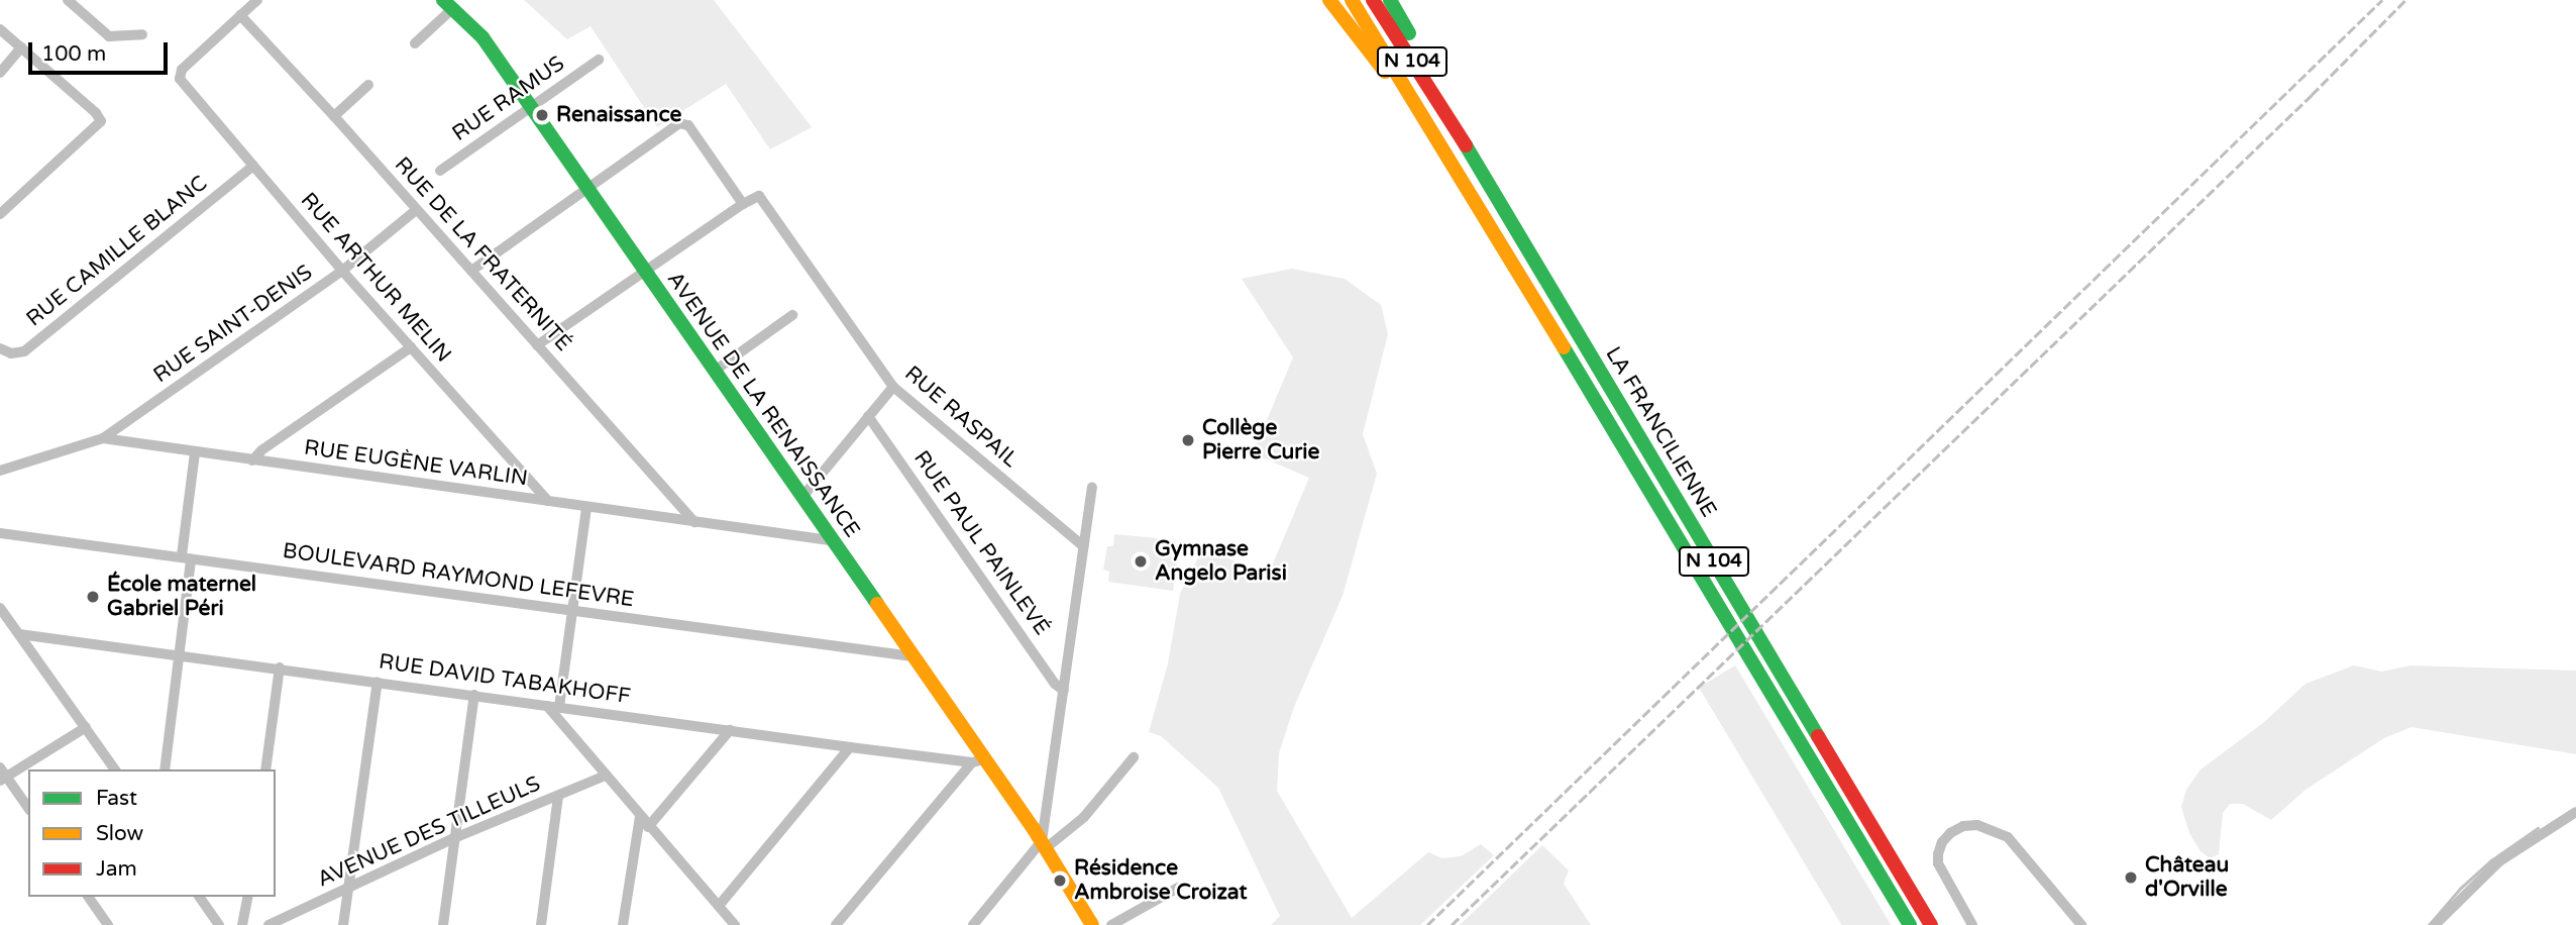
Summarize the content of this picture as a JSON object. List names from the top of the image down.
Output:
{
  "streets": {
    "main road": ["N 104", "AVENUE DE LA RENAISSANCE", "LA FRANCILIENNE"],
    "street": [
      "RUE RAMUS",
      "RUE CAMILLE BLANC",
      "RUE DE LA FRATERNITÉ",
      "RUE ARTHUR MELIN",
      "RUE SAINT-DENIS",
      "RUE RASPAIL",
      "RUE EUGÈNE VARLIN",
      "RUE PAUL PAINLEVÉ",
      "BOULEVARD RAYMOND LEFEVRE",
      "RUE DAVID TABAKHOFF",
      "AVENUE DES TILLEULS"
    ]
  },
  "crossings": [
    ["RUE RAMUS", "AVENUE DE LA RENAISSANCE"],
    ["RUE CAMILLE BLANC", "RUE ARTHUR MELIN"],
    ["RUE DE LA FRATERNITÉ", "RUE ARTHUR MELIN"],
    ["RUE DE LA FRATERNITÉ", "RUE SAINT-DENIS"],
    ["RUE DE LA FRATERNITÉ", "RUE EUGÈNE VARLIN"],
    ["RUE ARTHUR MELIN", "RUE SAINT-DENIS"],
    ["RUE ARTHUR MELIN", "RUE EUGÈNE VARLIN"],
    ["RUE SAINT-DENIS", "RUE EUGÈNE VARLIN"],
    ["AVENUE DE LA RENAISSANCE", "RUE EUGÈNE VARLIN"],
    ["AVENUE DE LA RENAISSANCE", "BOULEVARD RAYMOND LEFEVRE"],
    ["AVENUE DE LA RENAISSANCE", "RUE DAVID TABAKHOFF"]
  ],
  "places": [
    "Renaissance",
    "Collège Pierre Curie",
    "Gymnase Angelo Parisi",
    "École maternel Gabriel Péri",
    "Château d'Orville",
    "Résidence Ambroise Croizat"
  ],
  "legend": ["Fast", "Slow", "Jam"],
  "scale_bar": "100 m"
}
